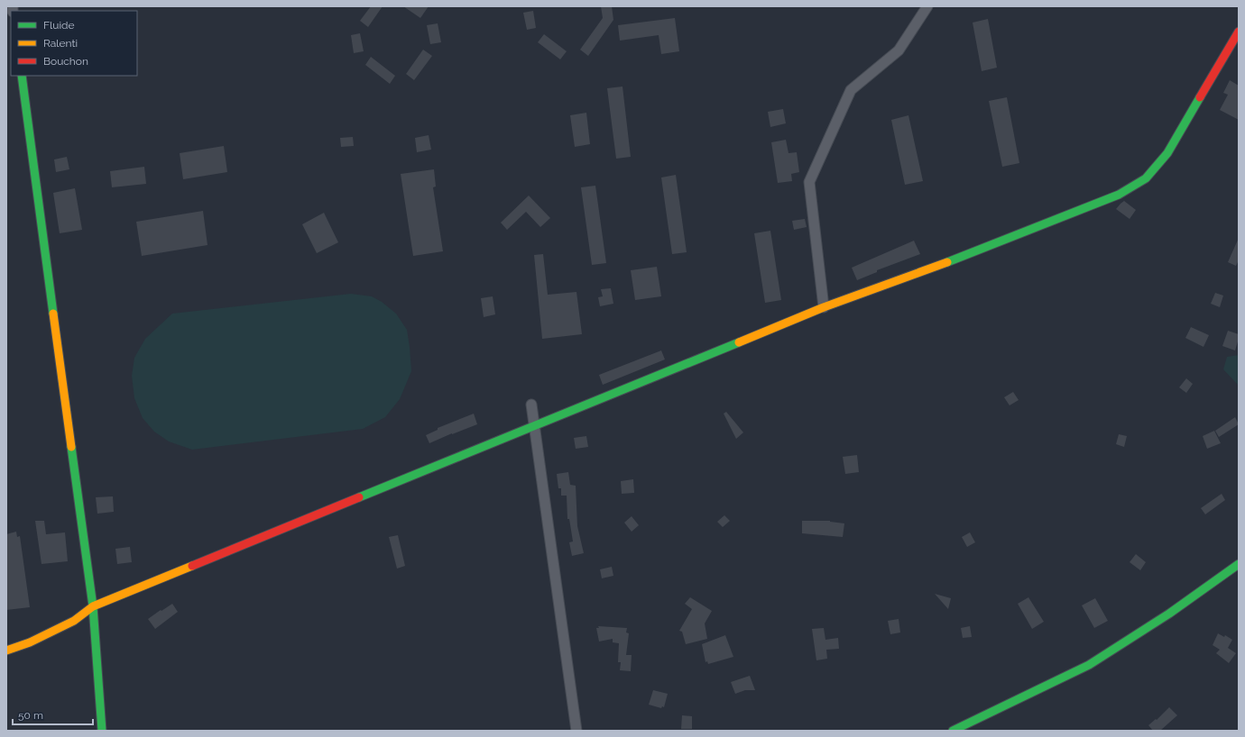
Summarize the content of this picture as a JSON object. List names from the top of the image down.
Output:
{
  "legend": ["Fluide", "Ralenti", "Bouchon"],
  "scale_bar": "50 m"
}
